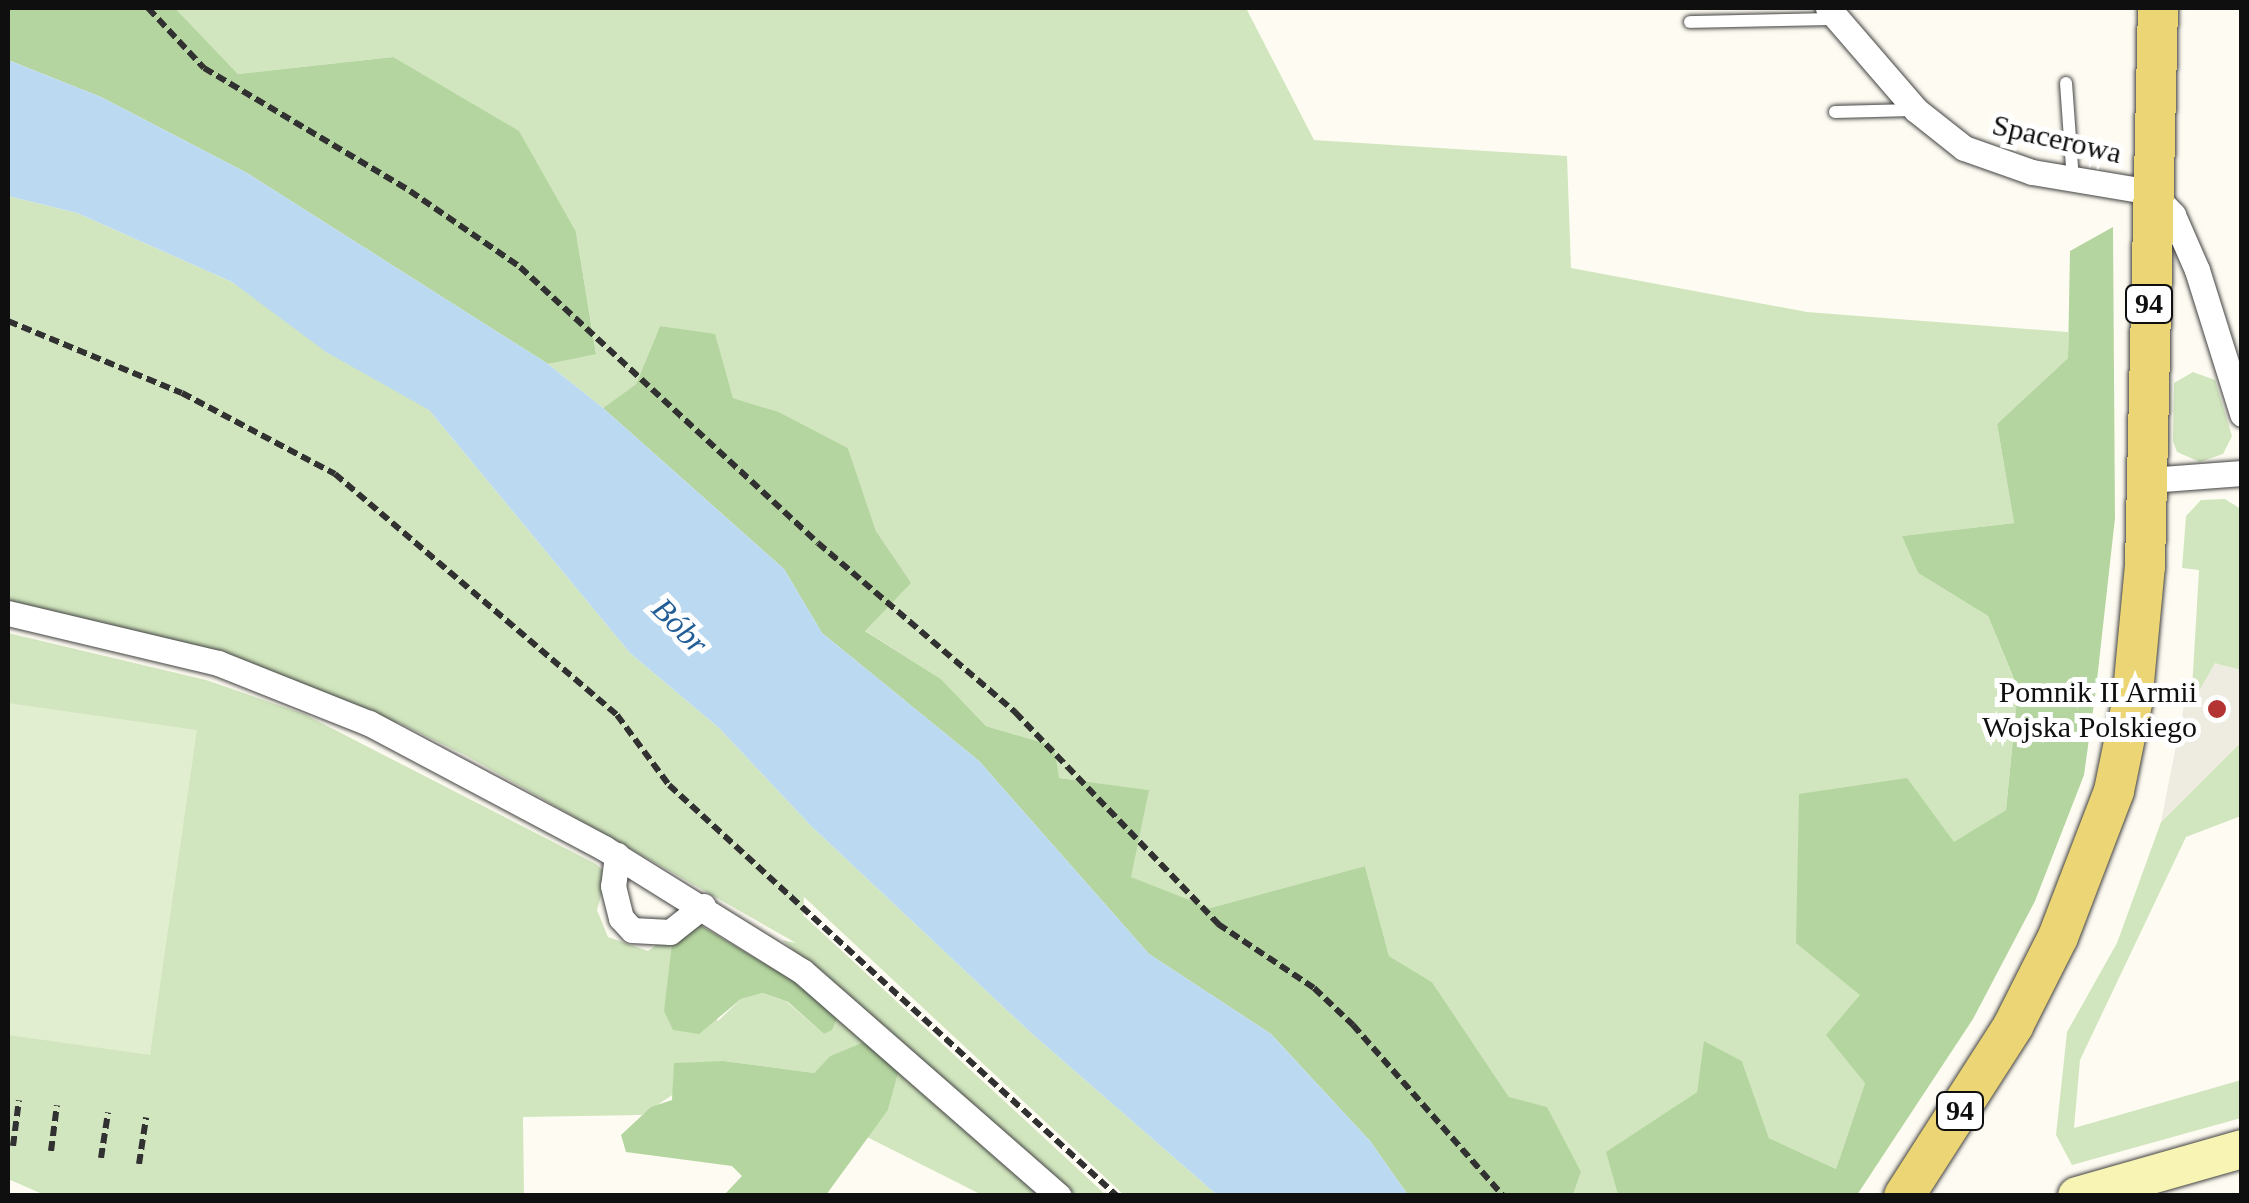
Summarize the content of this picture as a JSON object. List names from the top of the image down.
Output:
{
  "streets": {
    "main road": ["94"],
    "street": ["Spacerowa"]
  },
  "crossings": [
    ["Spacerowa", "94"]
  ],
  "water": ["Bóbr"],
  "places": ["Pomnik II Armii Wojska Polskiego"]
}
